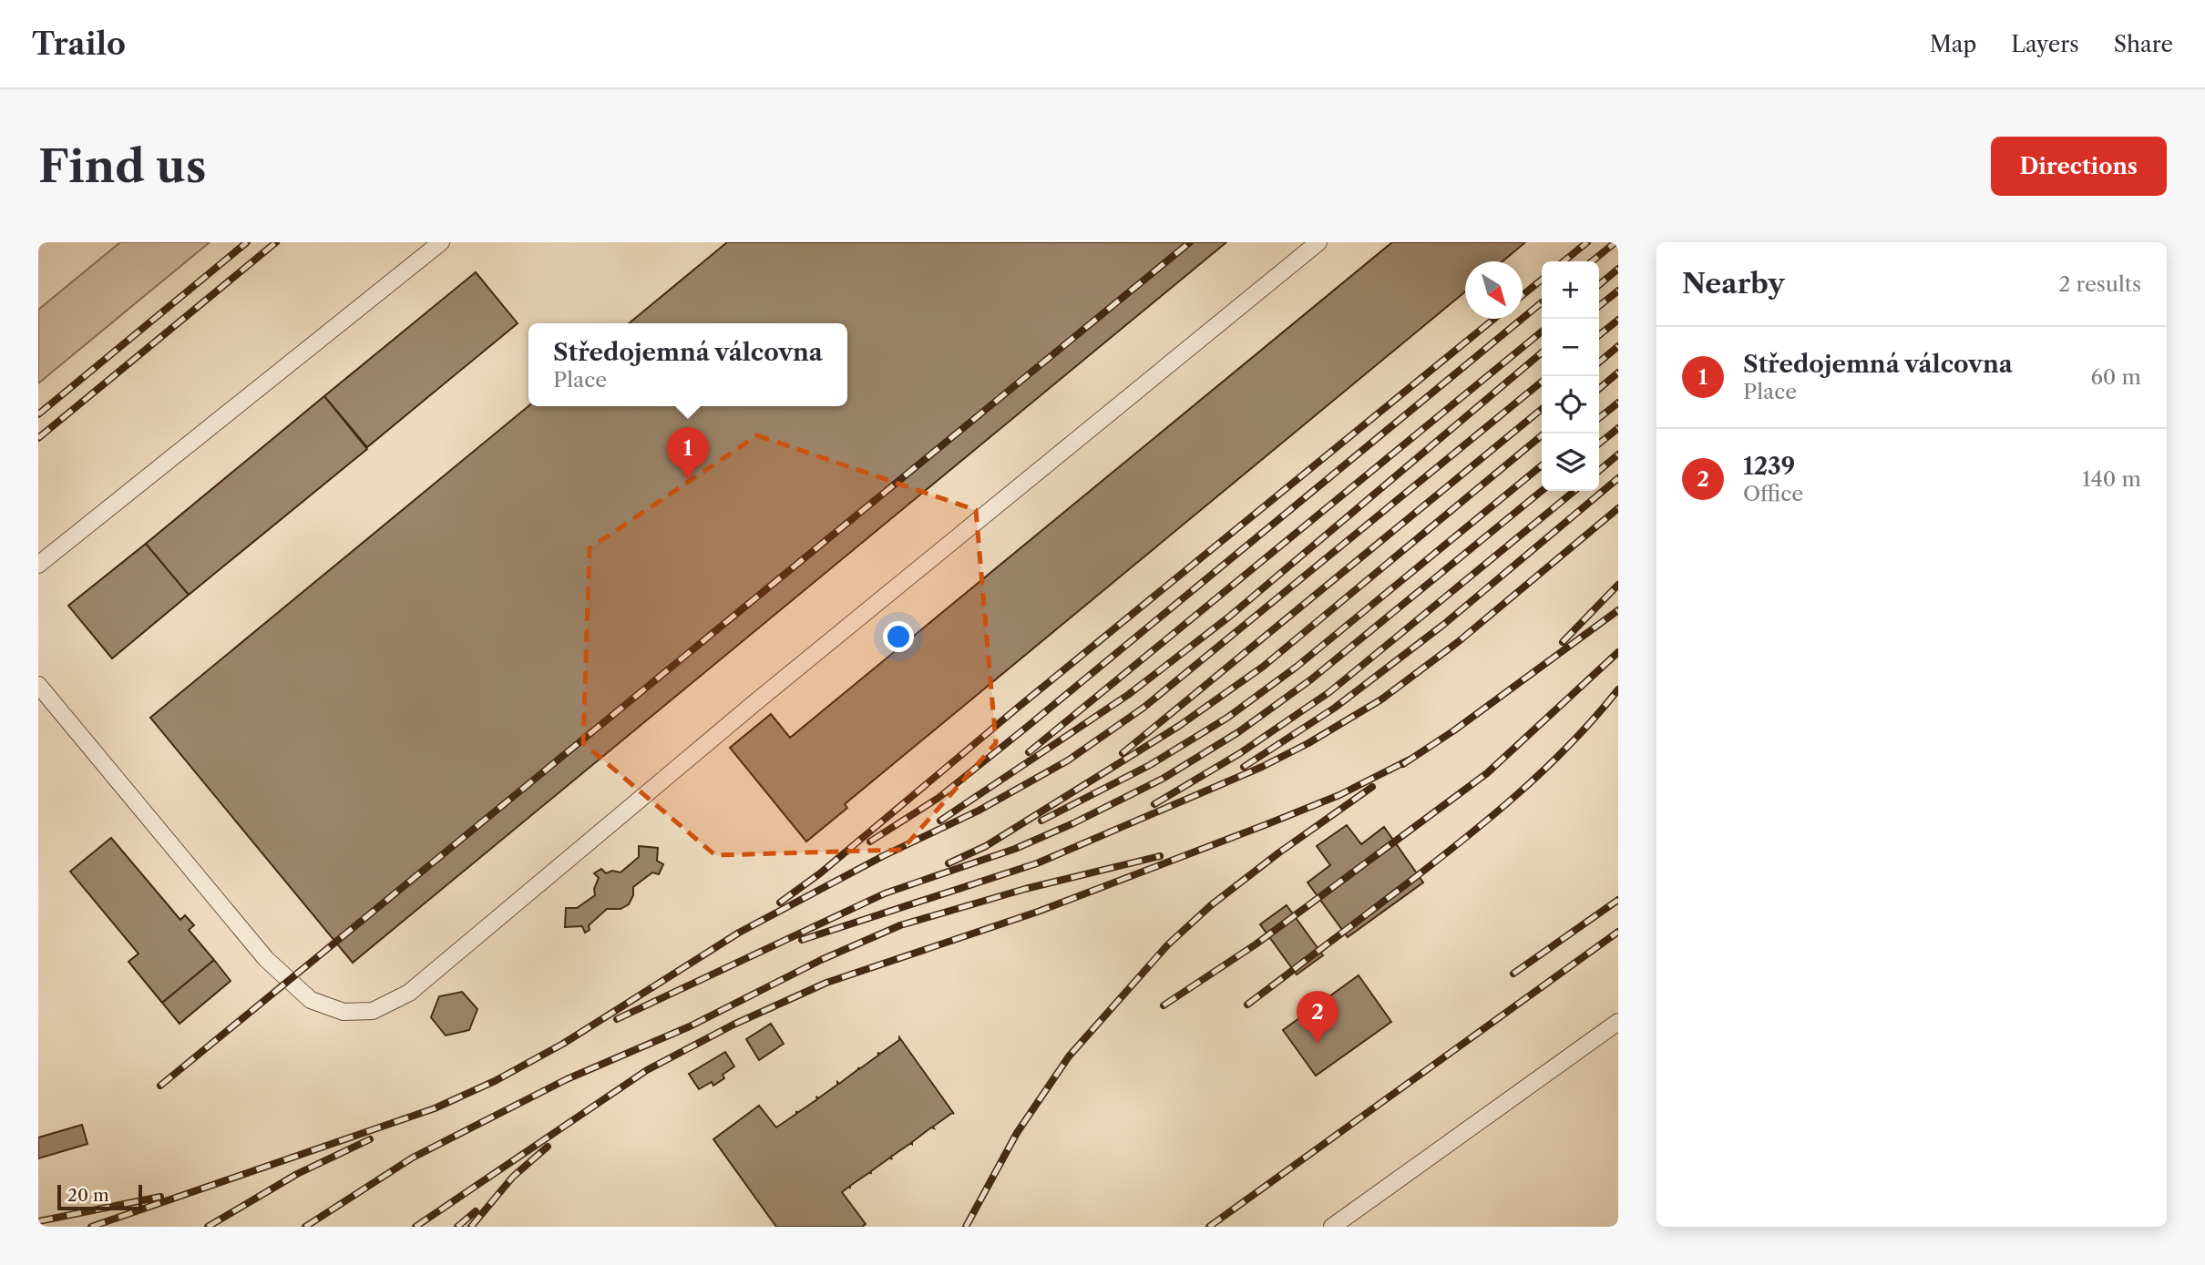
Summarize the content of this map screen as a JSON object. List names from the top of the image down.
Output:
{
  "scale_bar": "20 m",
  "north": "bottom right",
  "page": {
    "header": "Trailo",
    "nav": ["Map", "Layers", "Share"],
    "buttons": "Directions",
    "title": "Find us",
    "heading": ["Nearby", "2 results"],
    "map_buttons": ["+", "−"],
    "popup": ["Středojemná válcovna", "Place"],
    "list": [
      {
        "mark": "1",
        "name": "Středojemná válcovna",
        "note": "Place",
        "value": "60 m"
      },
      {
        "mark": "2",
        "name": "1239",
        "note": "Office",
        "value": "140 m"
      }
    ],
    "pins": ["1", "2"],
    "scale": "20 m"
  }
}
